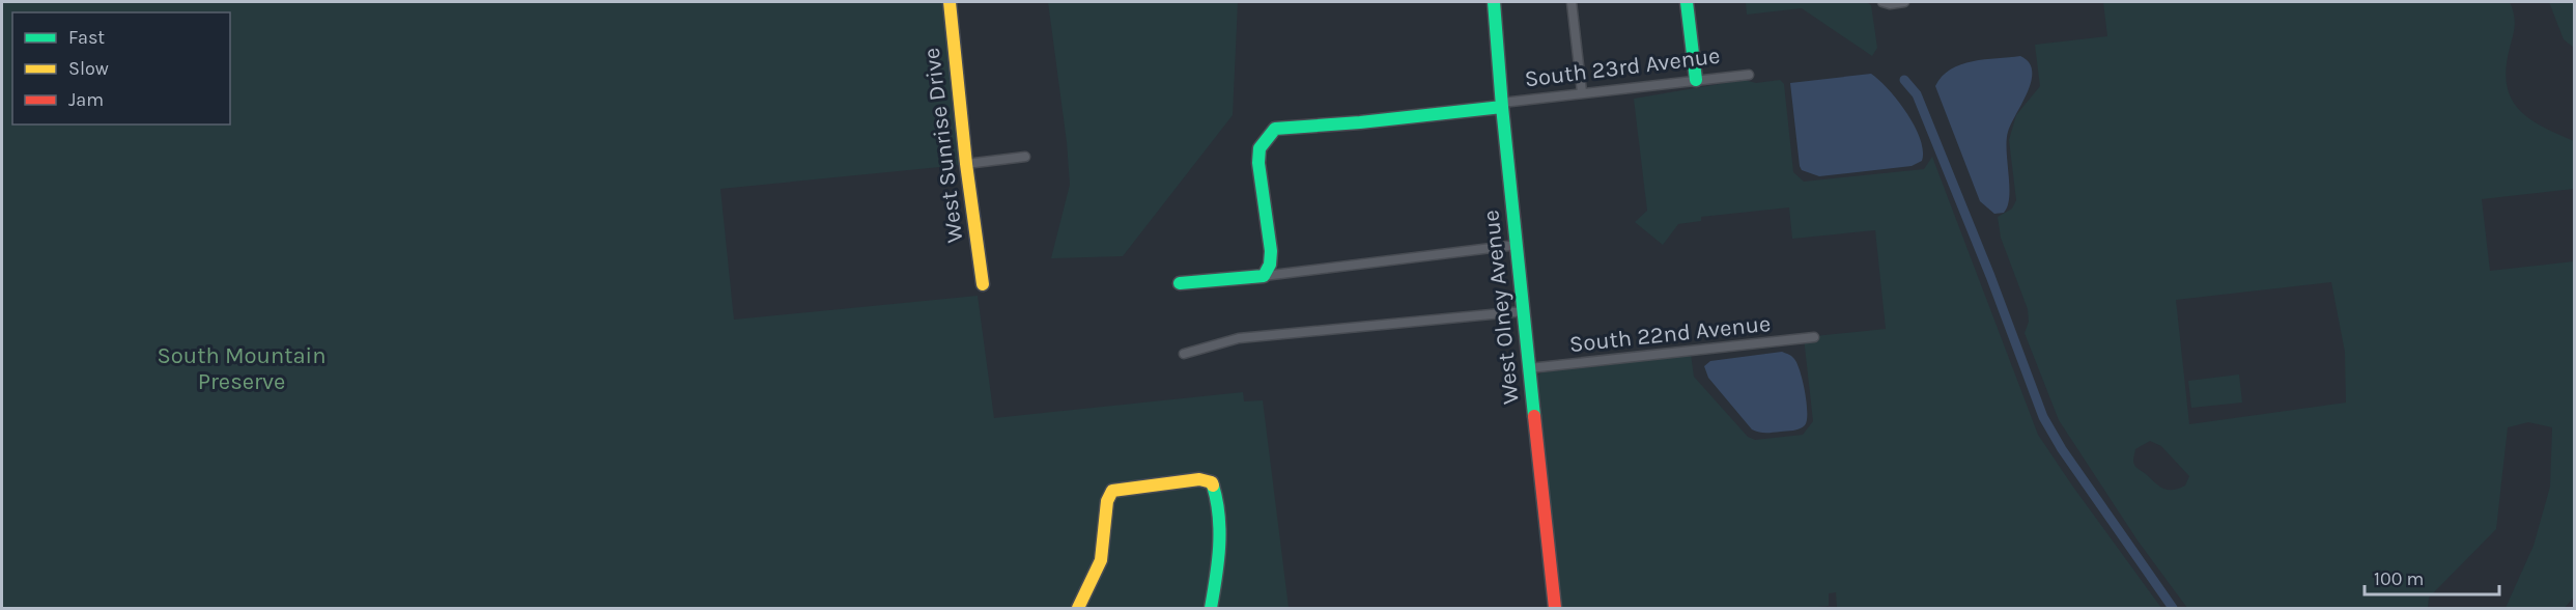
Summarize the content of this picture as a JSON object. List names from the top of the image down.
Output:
{
  "streets": {
    "street": [
      "South 23rd Avenue",
      "West Sunrise Drive",
      "West Olney Avenue",
      "South 22nd Avenue"
    ]
  },
  "crossings": [
    ["South 23rd Avenue", "West Olney Avenue"],
    ["West Olney Avenue", "South 22nd Avenue"]
  ],
  "parks": ["South Mountain Preserve"],
  "legend": ["Fast", "Slow", "Jam"],
  "scale_bar": "100 m"
}
